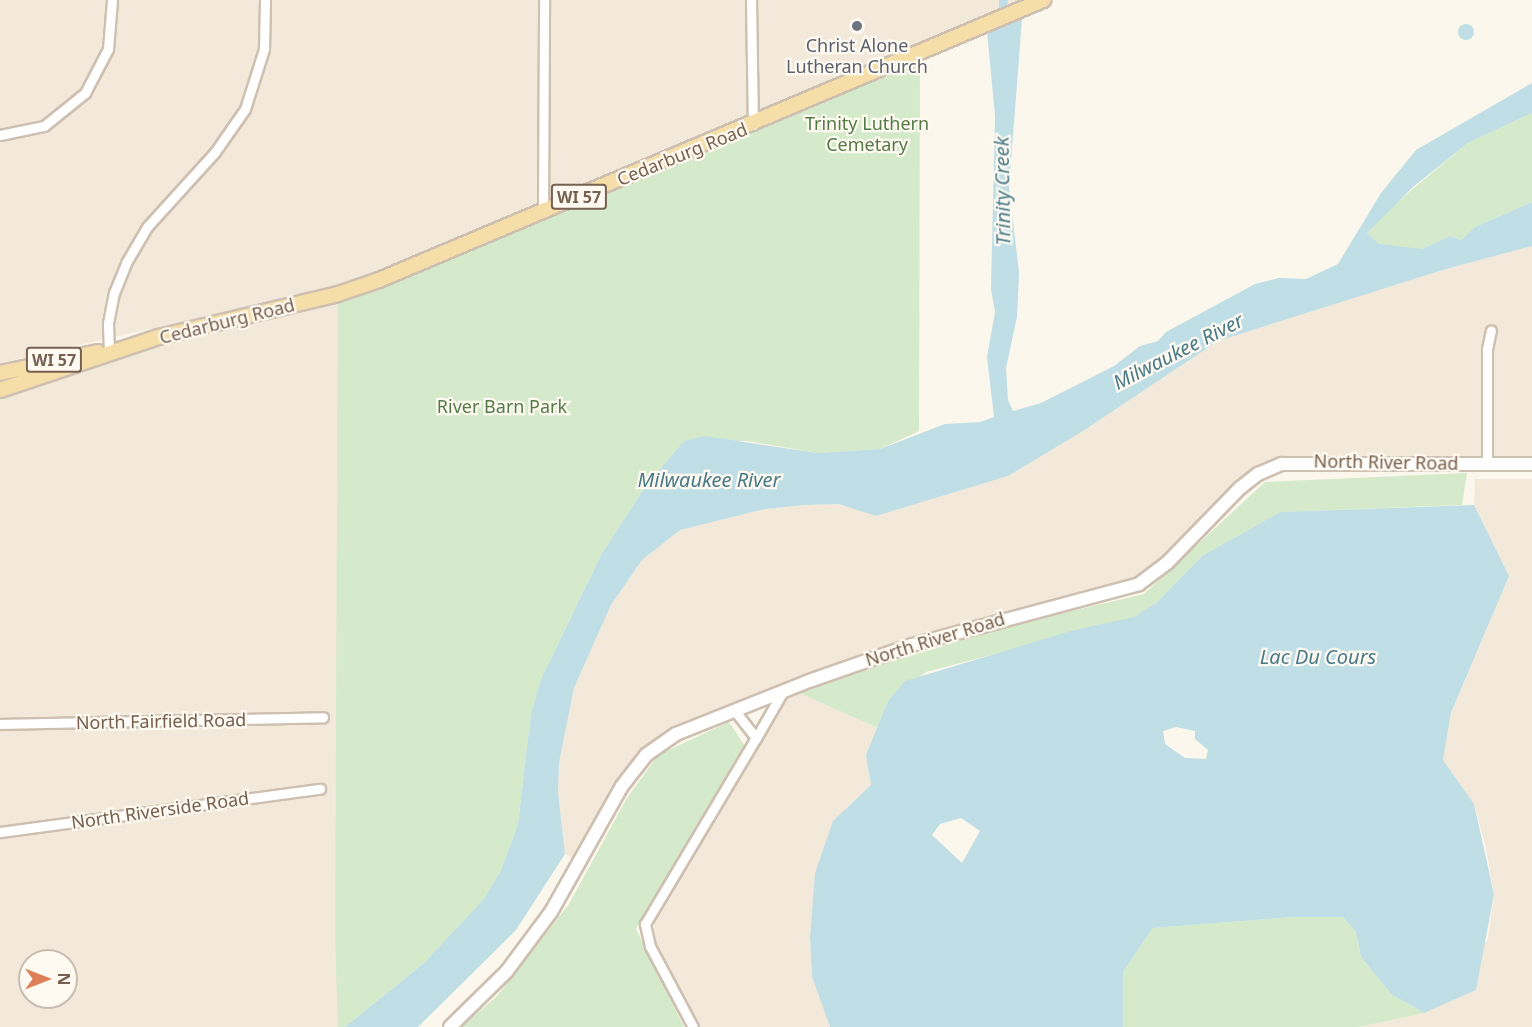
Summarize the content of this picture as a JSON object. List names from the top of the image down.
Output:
{
  "streets": {
    "main road": ["Cedarburg Road", "WI 57"],
    "street": ["North River Road", "North Fairfield Road", "North Riverside Road"]
  },
  "water": ["Trinity Creek", "Milwaukee River", "Lac Du Cours"],
  "parks": ["Trinity Luthern Cemetary", "River Barn Park"],
  "places": ["Christ Alone Lutheran Church"],
  "north": "right"
}
